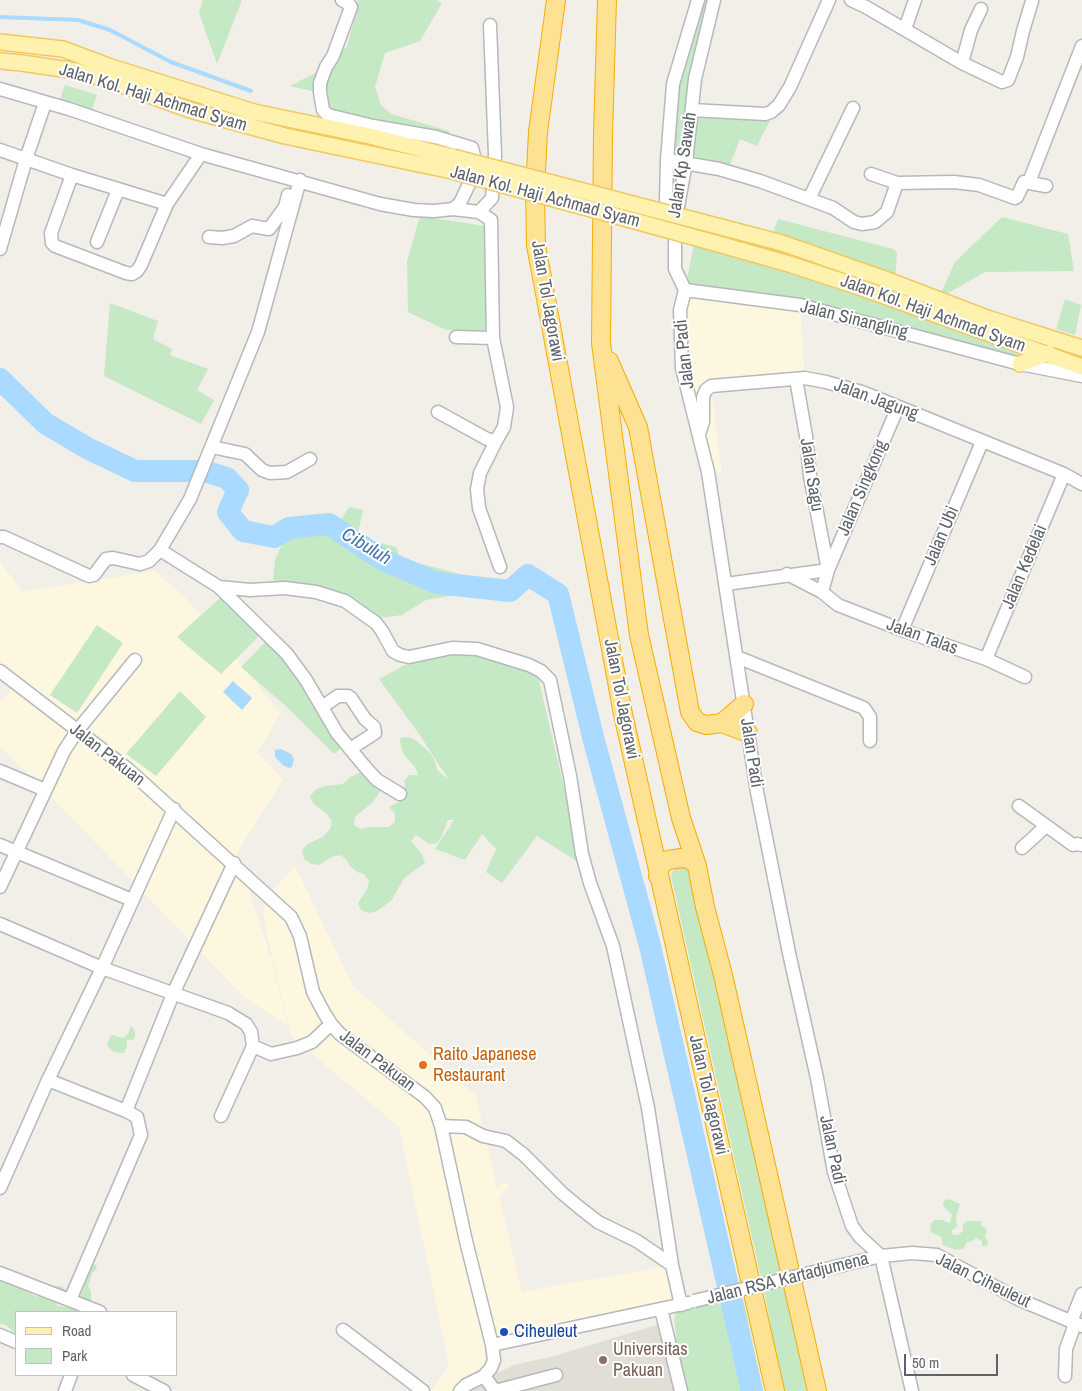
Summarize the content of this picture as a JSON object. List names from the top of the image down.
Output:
{
  "streets": {
    "highway": ["Jalan Tol Jagorawi"],
    "main road": ["Jalan Kol. Haji Achmad Syam"],
    "street": [
      "Jalan Kp Sawah",
      "Jalan Sinangling",
      "Jalan Padi",
      "Jalan Jagung",
      "Jalan Sagu",
      "Jalan Singkong",
      "Jalan Ubi",
      "Jalan Kedelai",
      "Jalan Talas",
      "Jalan Pakuan",
      "Jalan RSA Kartadjumena",
      "Jalan Ciheuleut"
    ]
  },
  "crossings": [
    ["Jalan Sinangling", "Jalan Padi"],
    ["Jalan Padi", "Jalan Jagung"],
    ["Jalan Padi", "Jalan RSA Kartadjumena"],
    ["Jalan Padi", "Jalan Ciheuleut"],
    ["Jalan Jagung", "Jalan Sagu"],
    ["Jalan Jagung", "Jalan Singkong"],
    ["Jalan Jagung", "Jalan Ubi"],
    ["Jalan Jagung", "Jalan Kedelai"],
    ["Jalan Sagu", "Jalan Singkong"],
    ["Jalan Ubi", "Jalan Talas"],
    ["Jalan Kedelai", "Jalan Talas"],
    ["Jalan RSA Kartadjumena", "Jalan Ciheuleut"]
  ],
  "water": ["Cibuluh"],
  "places": ["Raito Japanese Restaurant", "Ciheuleut", "Universitas Pakuan"],
  "legend": ["Road", "Park"],
  "scale_bar": "50 m"
}
